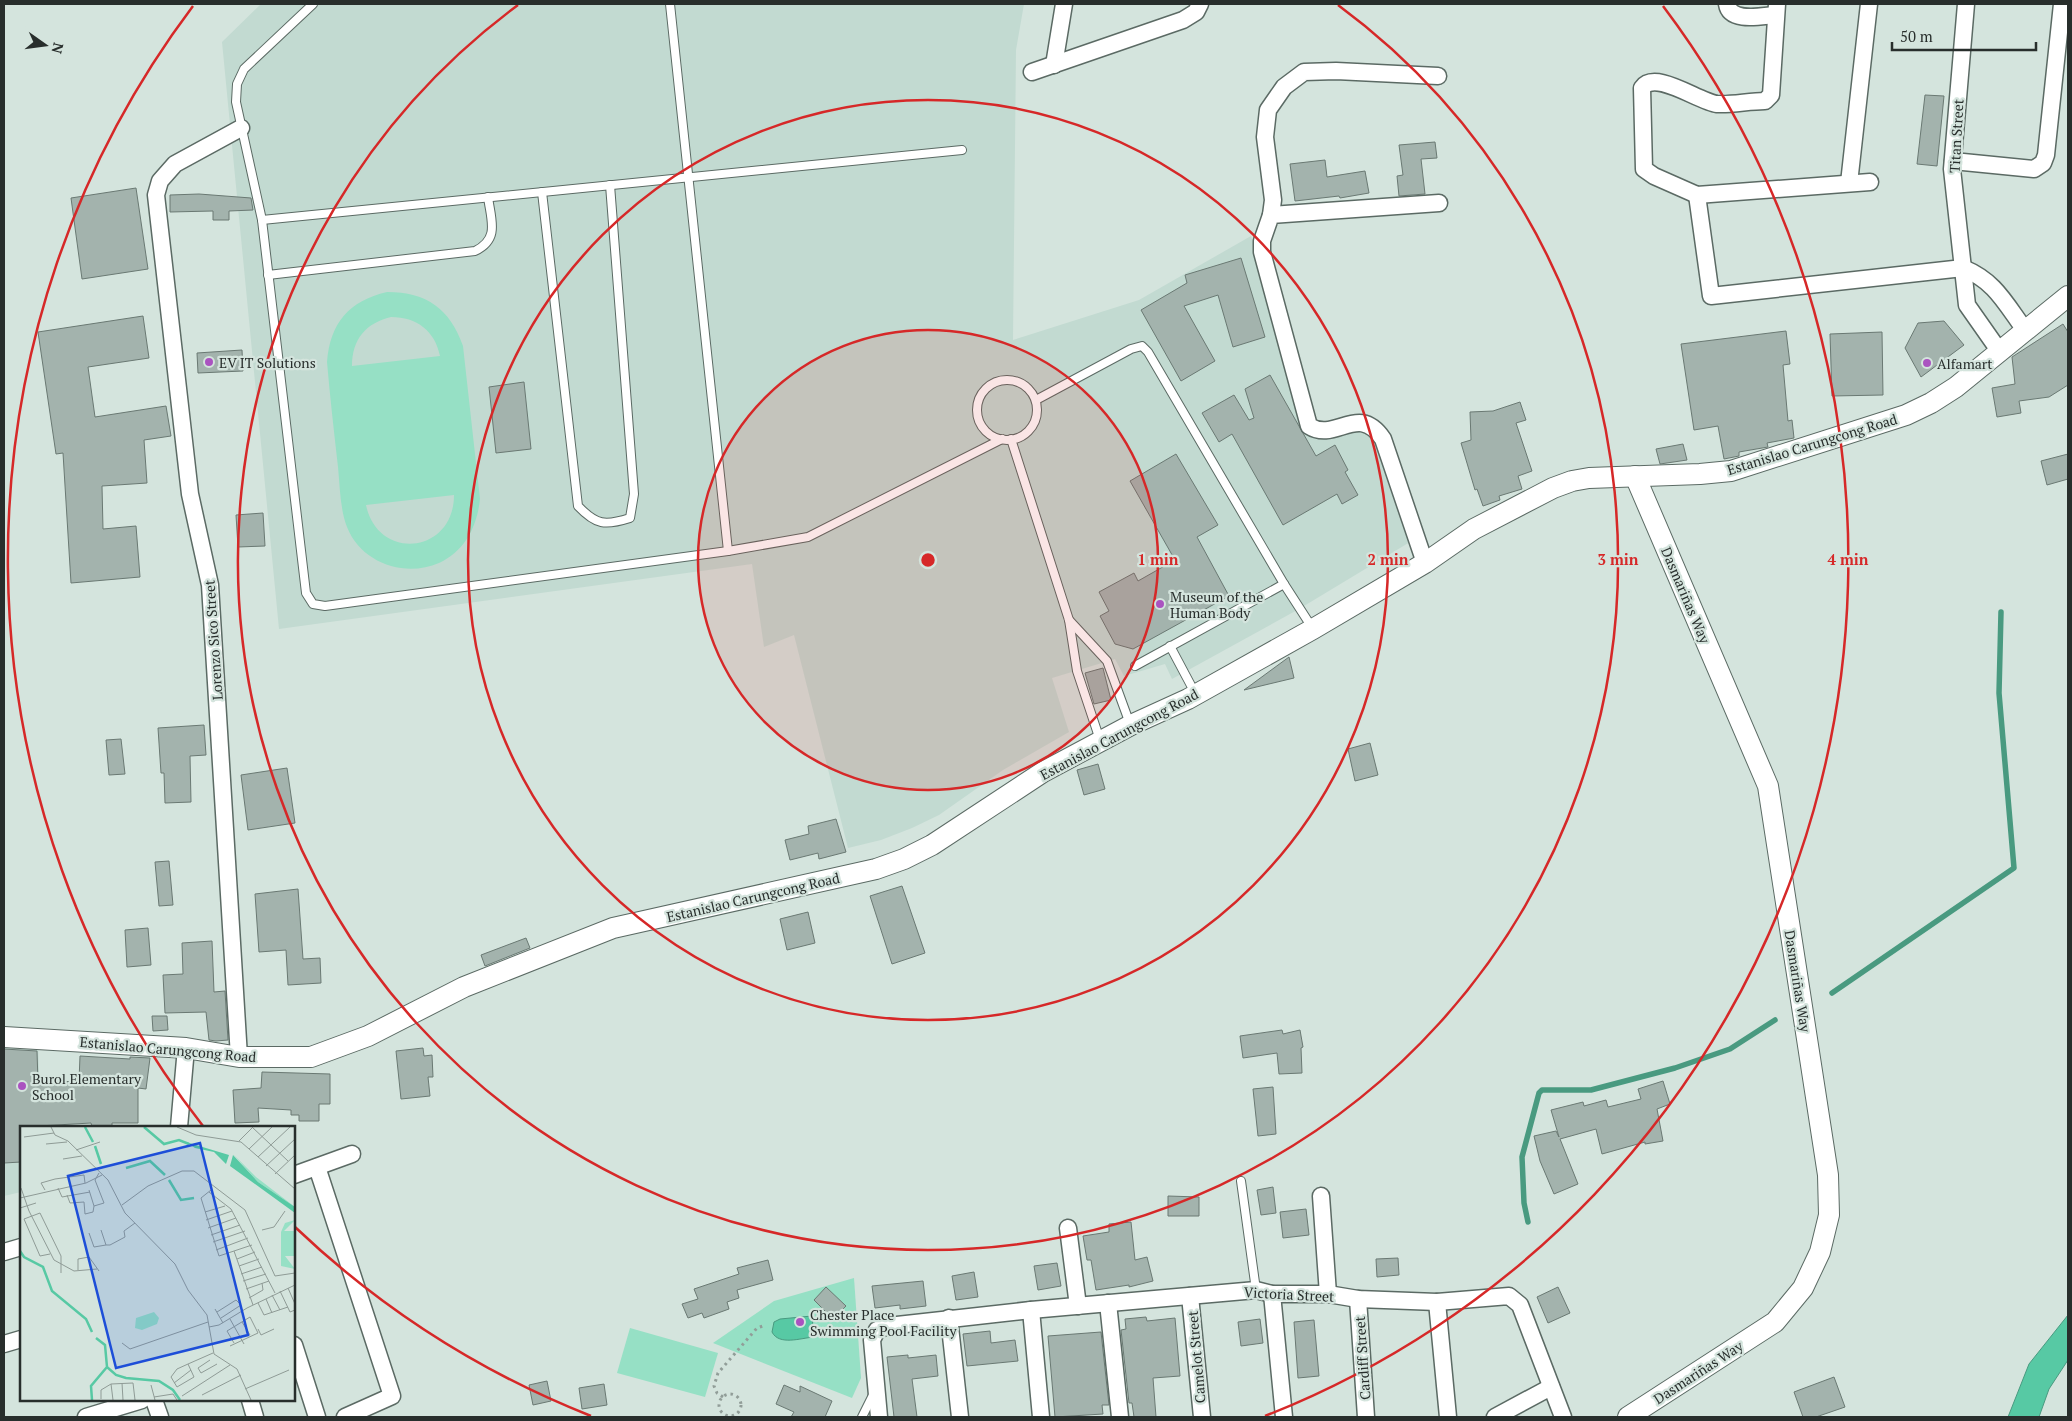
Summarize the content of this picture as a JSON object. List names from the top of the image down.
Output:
{
  "streets": {
    "street": [
      "Titan Street",
      "Estanislao Carungcong Road",
      "Dasmariñas Way",
      "Lorenzo Sico Street",
      "Victoria Street",
      "Camelot Street",
      "Cardiff Street"
    ]
  },
  "crossings": [
    ["Titan Street", "Estanislao Carungcong Road"],
    ["Estanislao Carungcong Road", "Dasmariñas Way"],
    ["Estanislao Carungcong Road", "Lorenzo Sico Street"],
    ["Victoria Street", "Camelot Street"],
    ["Victoria Street", "Cardiff Street"]
  ],
  "places": [
    "EV IT Solutions",
    "Alfamart",
    "Museum of the Human Body",
    "Burol Elementary School",
    "Chester Place Swimming Pool Facility"
  ],
  "scale_bar": "50 m",
  "north": "right",
  "rings": [
    "1 min",
    "2 min",
    "3 min",
    "4 min"
  ]
}
